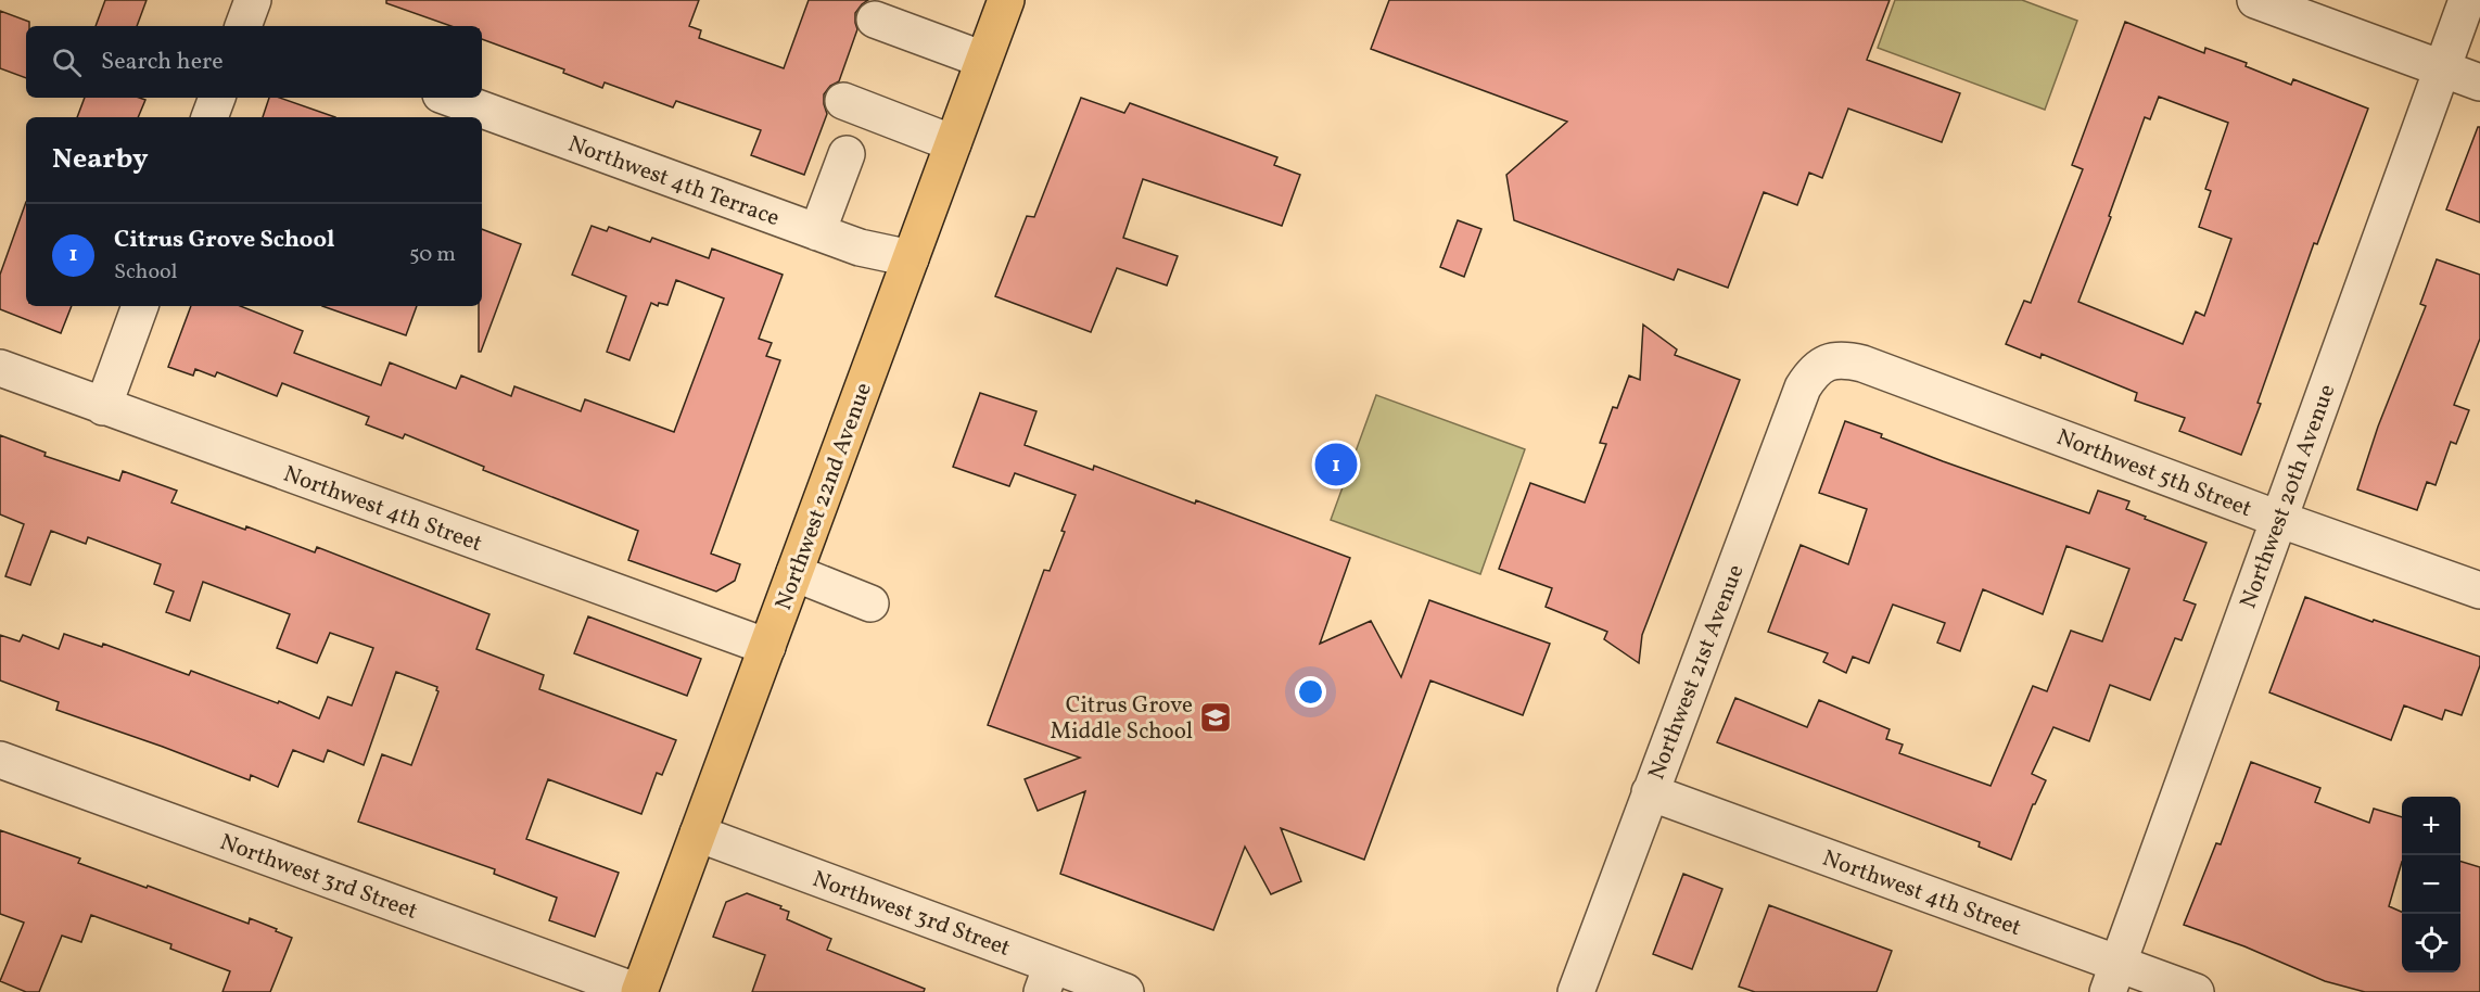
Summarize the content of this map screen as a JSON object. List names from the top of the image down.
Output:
{
  "streets": {
    "main road": ["Northwest 22nd Avenue"],
    "street": [
      "Northwest 4th Terrace",
      "Northwest 5th Street",
      "Northwest 20th Avenue",
      "Northwest 4th Street",
      "Northwest 21st Avenue",
      "Northwest 3rd Street"
    ]
  },
  "crossings": [
    ["Northwest 4th Terrace", "Northwest 22nd Avenue"],
    ["Northwest 5th Street", "Northwest 20th Avenue"],
    ["Northwest 5th Street", "Northwest 21st Avenue"],
    ["Northwest 22nd Avenue", "Northwest 4th Street"],
    ["Northwest 22nd Avenue", "Northwest 3rd Street"],
    ["Northwest 20th Avenue", "Northwest 4th Street"],
    ["Northwest 4th Street", "Northwest 21st Avenue"]
  ],
  "places": {
    "school or university": ["Citrus Grove Middle School"]
  },
  "page": {
    "search": "Search here",
    "heading": "Nearby",
    "list": [
      {
        "mark": "1",
        "name": "Citrus Grove School",
        "note": "School",
        "value": "50 m"
      }
    ],
    "pins": "1",
    "map_buttons": ["+", "−"]
  }
}
